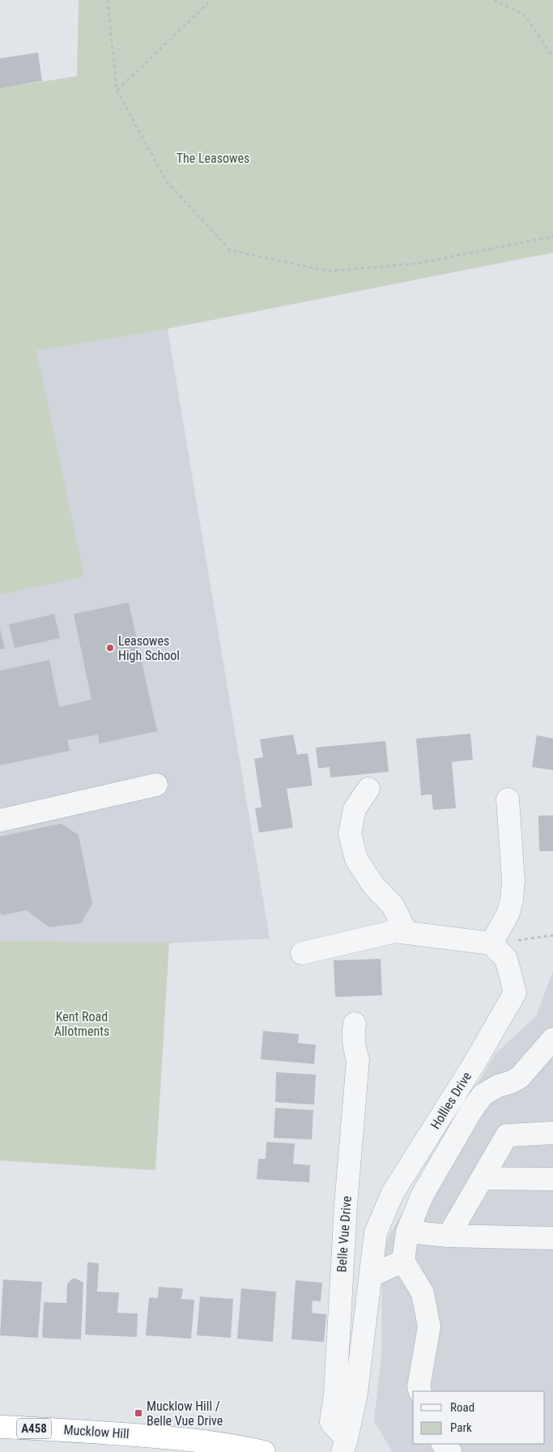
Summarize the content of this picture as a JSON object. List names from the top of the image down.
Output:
{
  "streets": {
    "highway": ["A458", "Mucklow Hill"],
    "street": ["Hollies Drive", "Belle Vue Drive"]
  },
  "crossings": [
    ["Hollies Drive", "Belle Vue Drive"]
  ],
  "parks": ["The Leasowes", "Kent Road Allotments"],
  "places": {
    "other": ["Leasowes High School"],
    "transit": ["Mucklow Hill / Belle Vue Drive"]
  },
  "legend": ["Road", "Park"]
}
